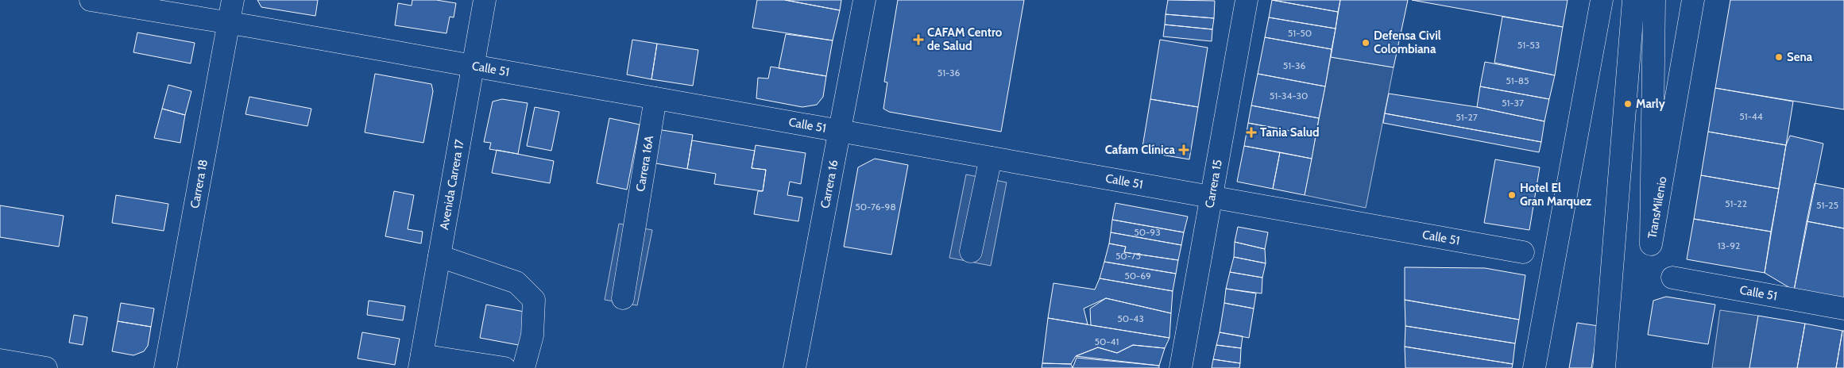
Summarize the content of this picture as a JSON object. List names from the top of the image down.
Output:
{
  "streets": {
    "street": [
      "Calle 51",
      "Carrera 16A",
      "Carrera 18",
      "Avenida Carrera 17",
      "Carrera 16",
      "Carrera 15",
      "TransMilenio"
    ]
  },
  "crossings": [
    ["Calle 51", "Carrera 16A"],
    ["Calle 51", "Carrera 18"],
    ["Calle 51", "Avenida Carrera 17"],
    ["Calle 51", "Carrera 16"],
    ["Calle 51", "Carrera 15"]
  ],
  "places": {
    "health": ["CAFAM Centro de Salud", "Tania Salud", "Cafam Clínica"],
    "other": [
      "Defensa Civil Colombiana",
      "Sena",
      "Marly",
      "Hotel El Gran Marquez"
    ]
  },
  "house_numbers": [
    "51-50",
    "51-53",
    "51-36",
    "51-36",
    "51-85",
    "51-34-30",
    "51-37",
    "51-44",
    "51-27",
    "51-22",
    "51-25",
    "50-76-98",
    "50-93",
    "13-92",
    "50-75",
    "50-69",
    "50-43",
    "50-41"
  ]
}
